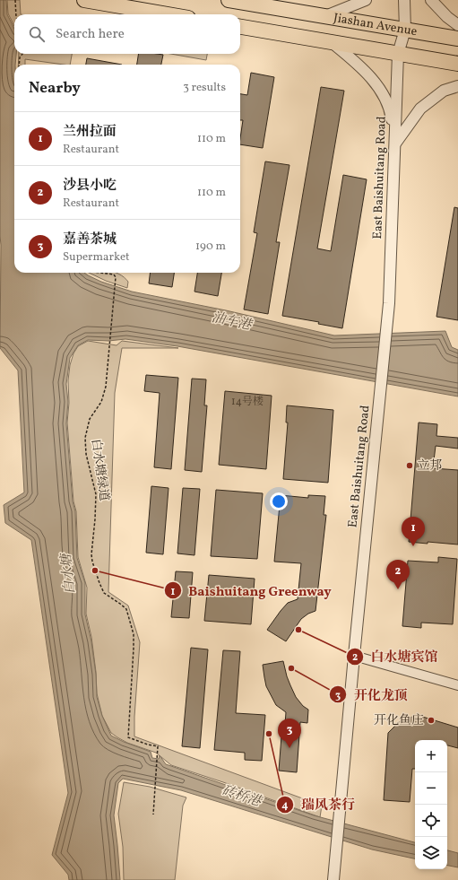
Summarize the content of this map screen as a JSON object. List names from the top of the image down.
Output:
{
  "streets": {
    "main road": ["Jiashan Avenue"],
    "street": ["East Baishuitang Road"],
    "path": ["白水塘绿道"]
  },
  "crossings": [
    ["Jiashan Avenue", "East Baishuitang Road"]
  ],
  "water": ["油车港", "白水塘", "砖桥港"],
  "places": [
    "立邦",
    "Baishuitang Greenway",
    "白水塘宾馆",
    "开化龙顶",
    "开化鱼庄",
    "瑞风茶行"
  ],
  "house_numbers": ["14号楼"],
  "page": {
    "search": "Search here",
    "heading": ["Nearby", "3 results"],
    "list": [
      {
        "mark": "1",
        "name": "兰州拉面",
        "note": "Restaurant",
        "value": "110 m"
      },
      {
        "mark": "2",
        "name": "沙县小吃",
        "note": "Restaurant",
        "value": "110 m"
      },
      {
        "mark": "3",
        "name": "嘉善茶城",
        "note": "Supermarket",
        "value": "190 m"
      }
    ],
    "pins": ["1", "2", "3"],
    "map_buttons": ["+", "−"]
  }
}
